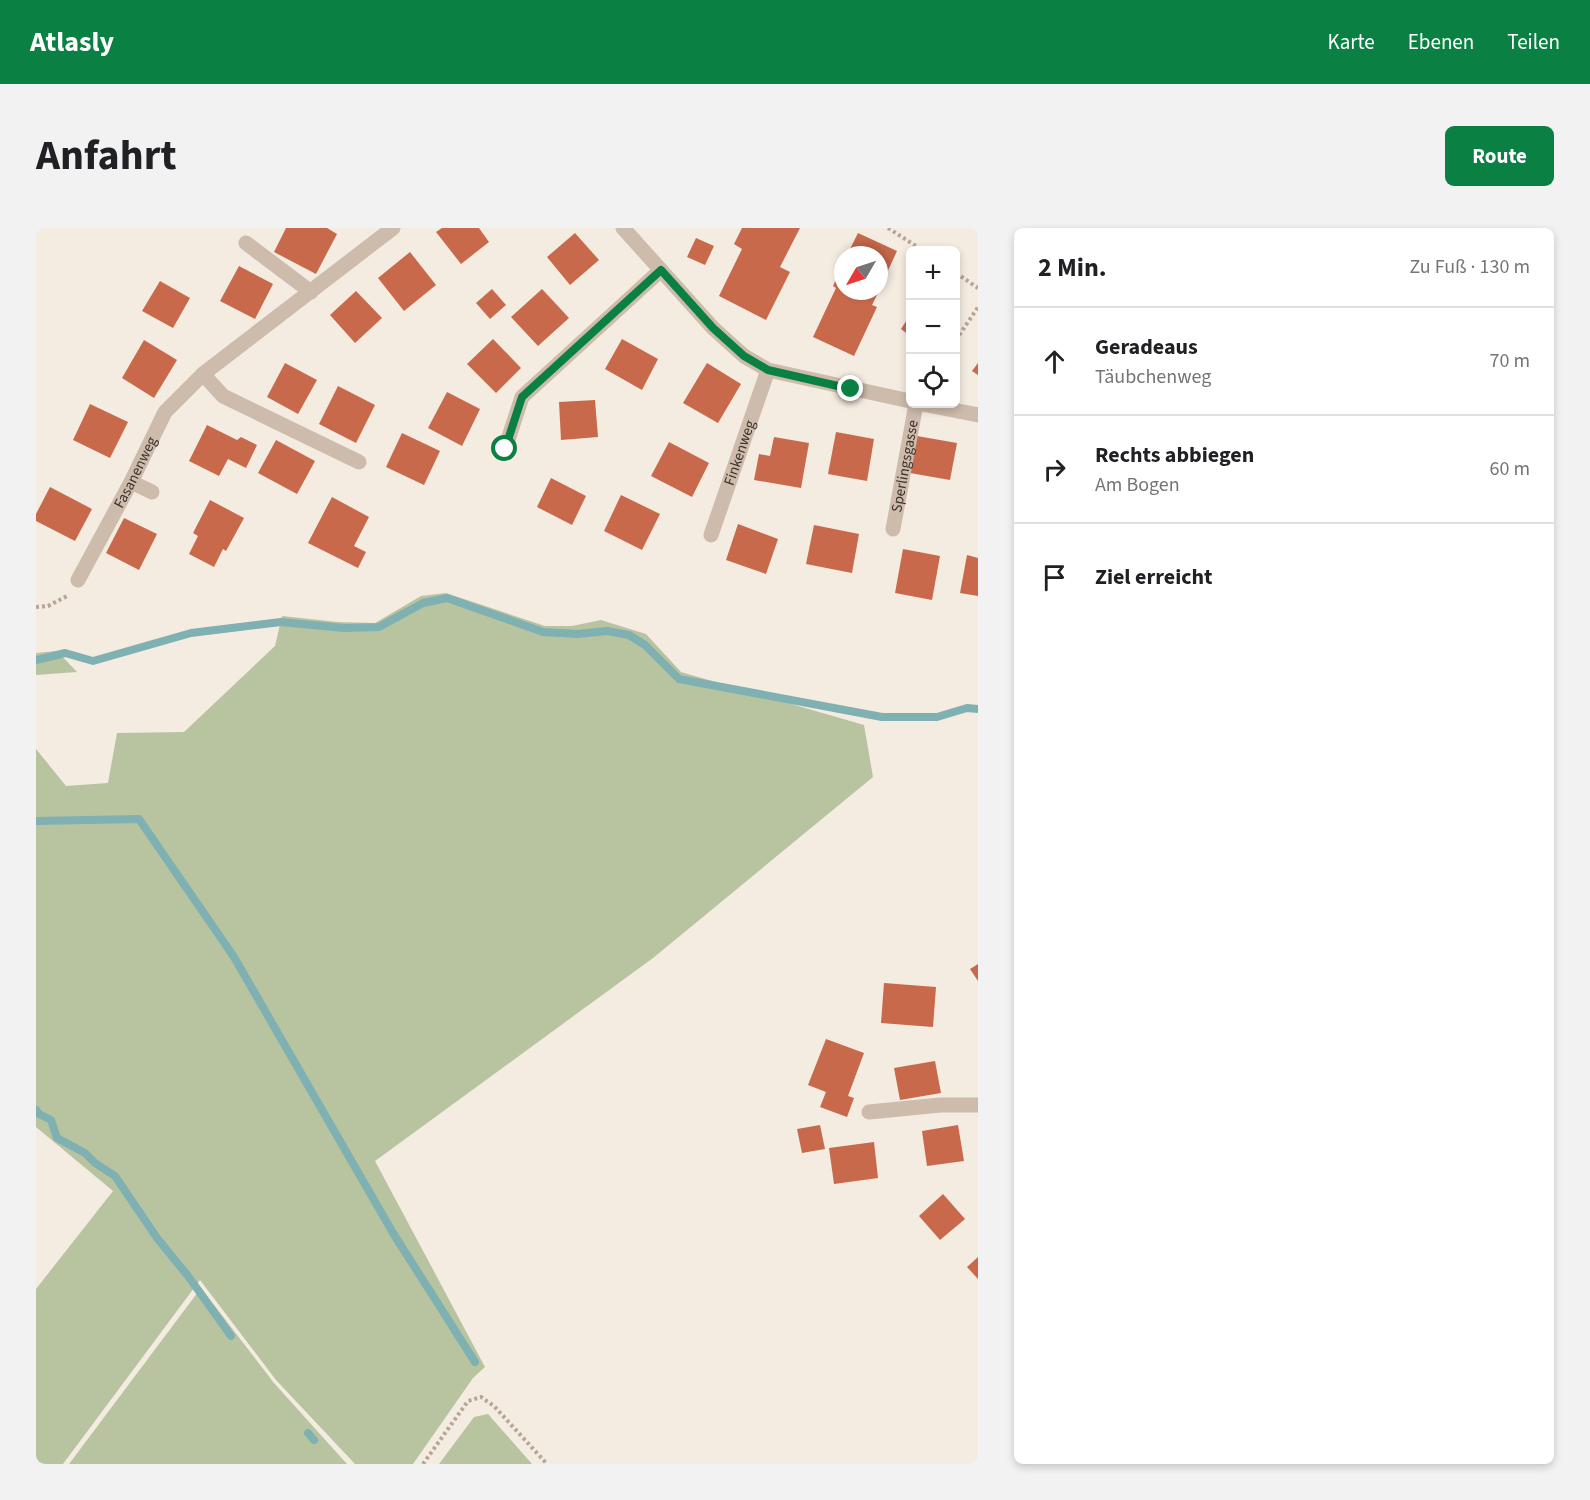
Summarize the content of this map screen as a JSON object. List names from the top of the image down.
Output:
{
  "streets": {
    "street": ["Finkenweg", "Sperlingsgasse", "Fasanenweg"]
  },
  "north": "bottom left",
  "page": {
    "header": "Atlasly",
    "nav": ["Karte", "Ebenen", "Teilen"],
    "title": "Anfahrt",
    "buttons": "Route",
    "heading": ["2 Min.", "Zu Fuß · 130 m"],
    "map_buttons": ["+", "−"],
    "list": [
      ["Geradeaus", "Täubchenweg", "70 m"],
      ["Rechts abbiegen", "Am Bogen", "60 m"],
      "Ziel erreicht"
    ]
  }
}
